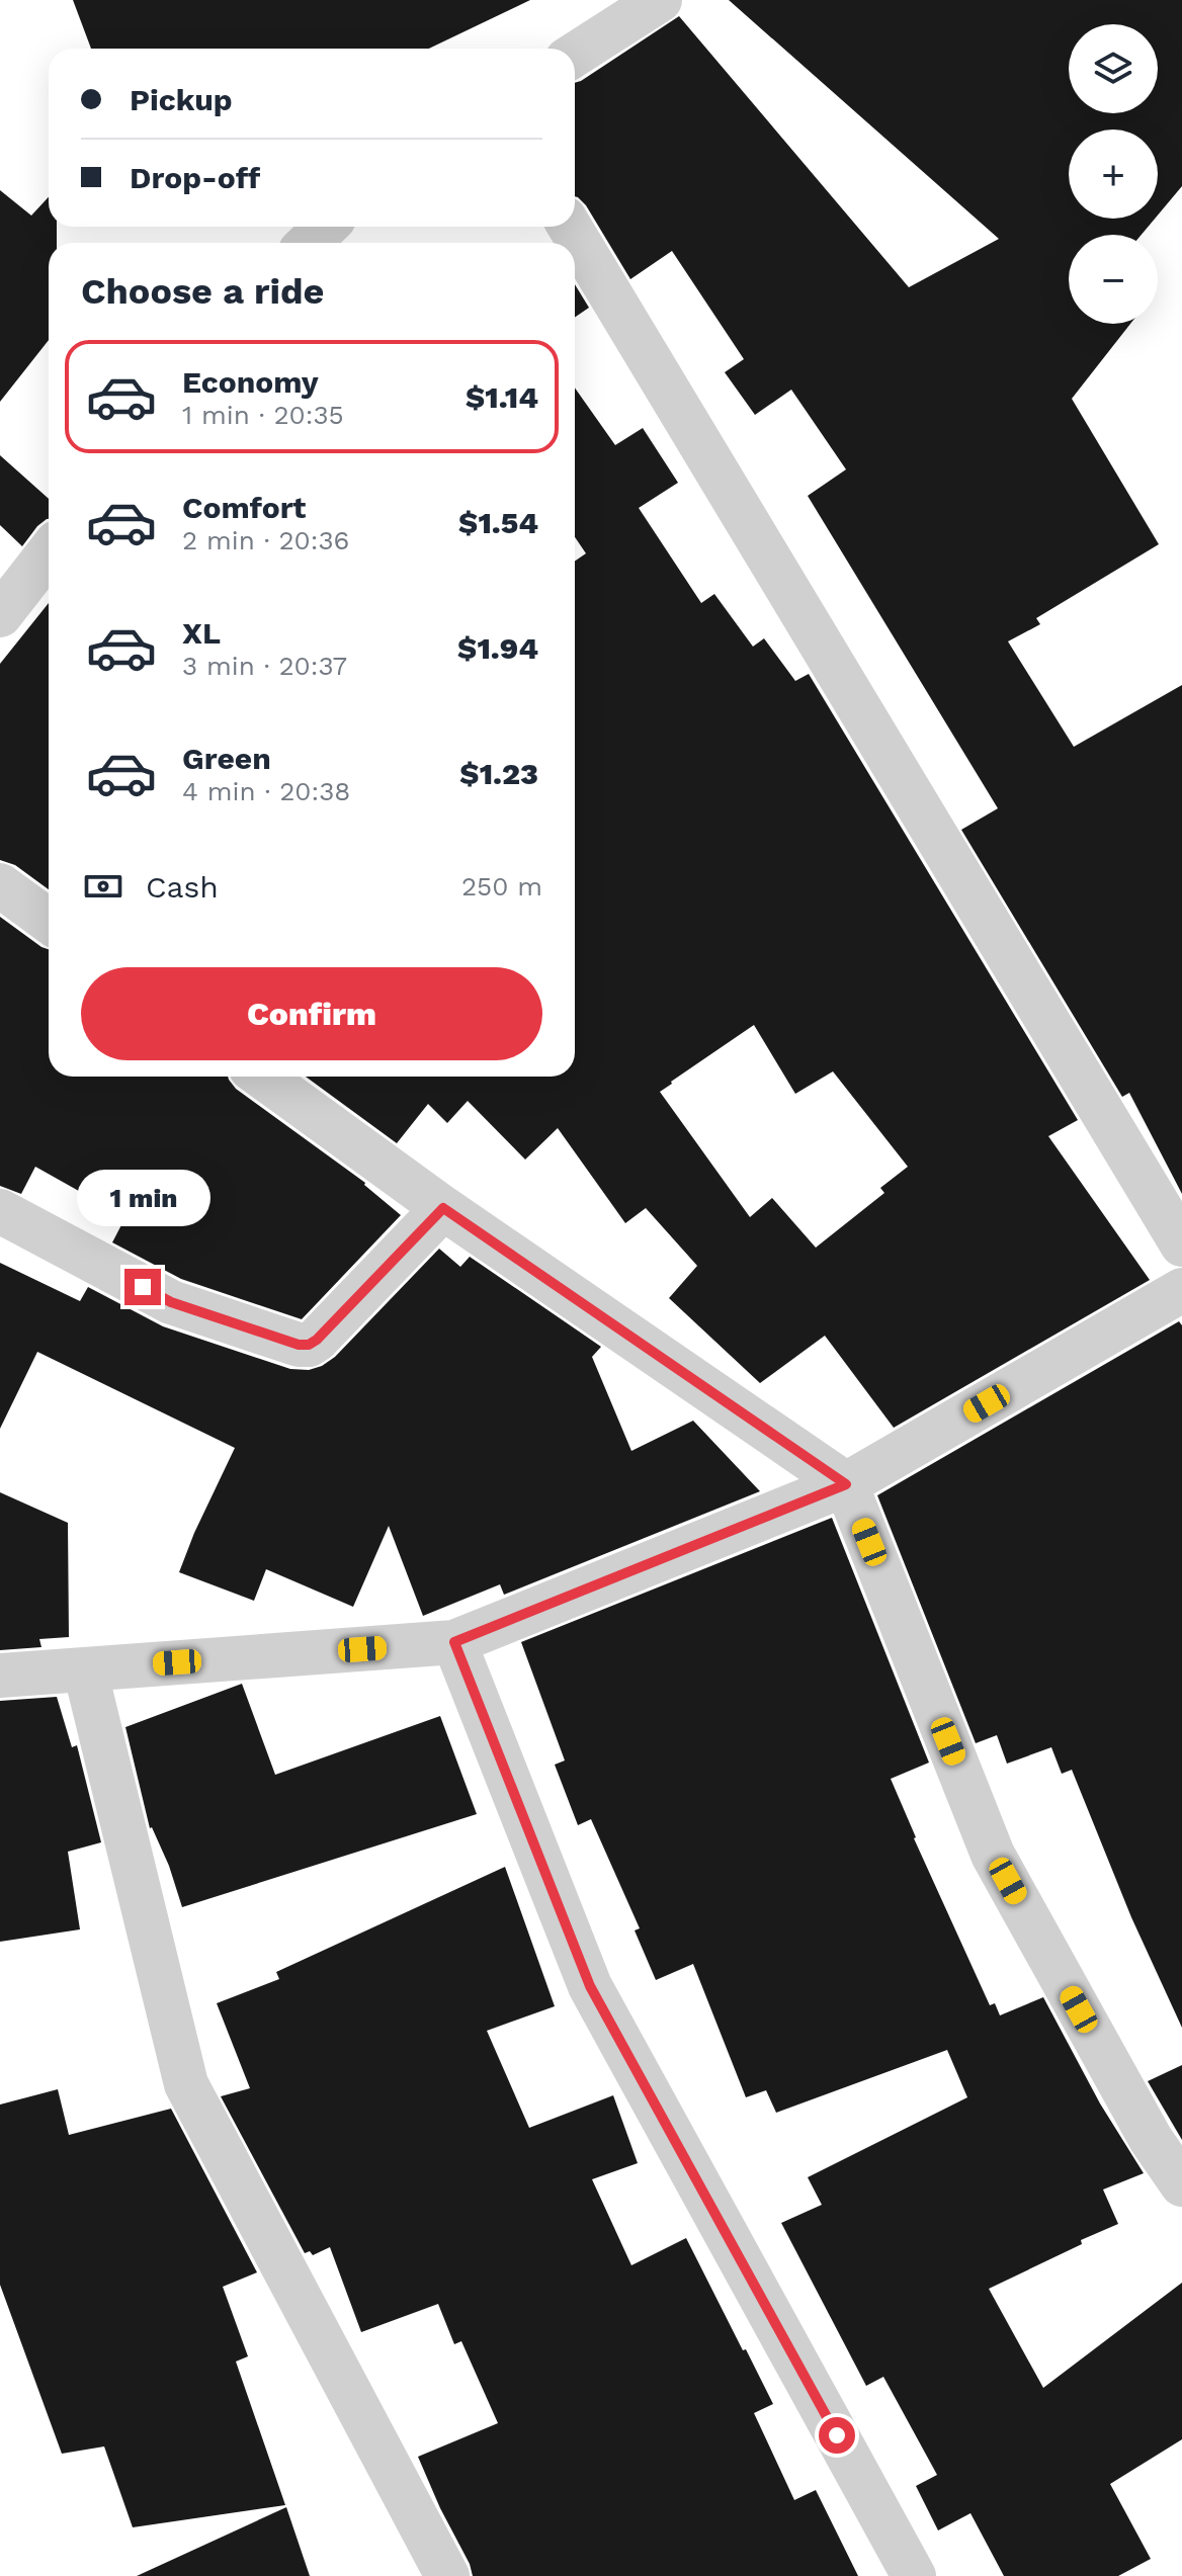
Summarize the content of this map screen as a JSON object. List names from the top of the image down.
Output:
{
  "page": {
    "map_buttons": ["+", "−"],
    "banner": ["Pickup", "Drop-off"],
    "heading": "Choose a ride",
    "list": [
      {
        "name": "Economy",
        "note": "1 min · 20:35",
        "value": "$1.14"
      },
      {
        "name": "Comfort",
        "note": "2 min · 20:36",
        "value": "$1.54"
      },
      {
        "name": "XL",
        "note": "3 min · 20:37",
        "value": "$1.94"
      },
      {
        "name": "Green",
        "note": "4 min · 20:38",
        "value": "$1.23"
      }
    ],
    "pay": ["Cash", "250 m"],
    "buttons": "Confirm",
    "bubble": "1 min"
  }
}
